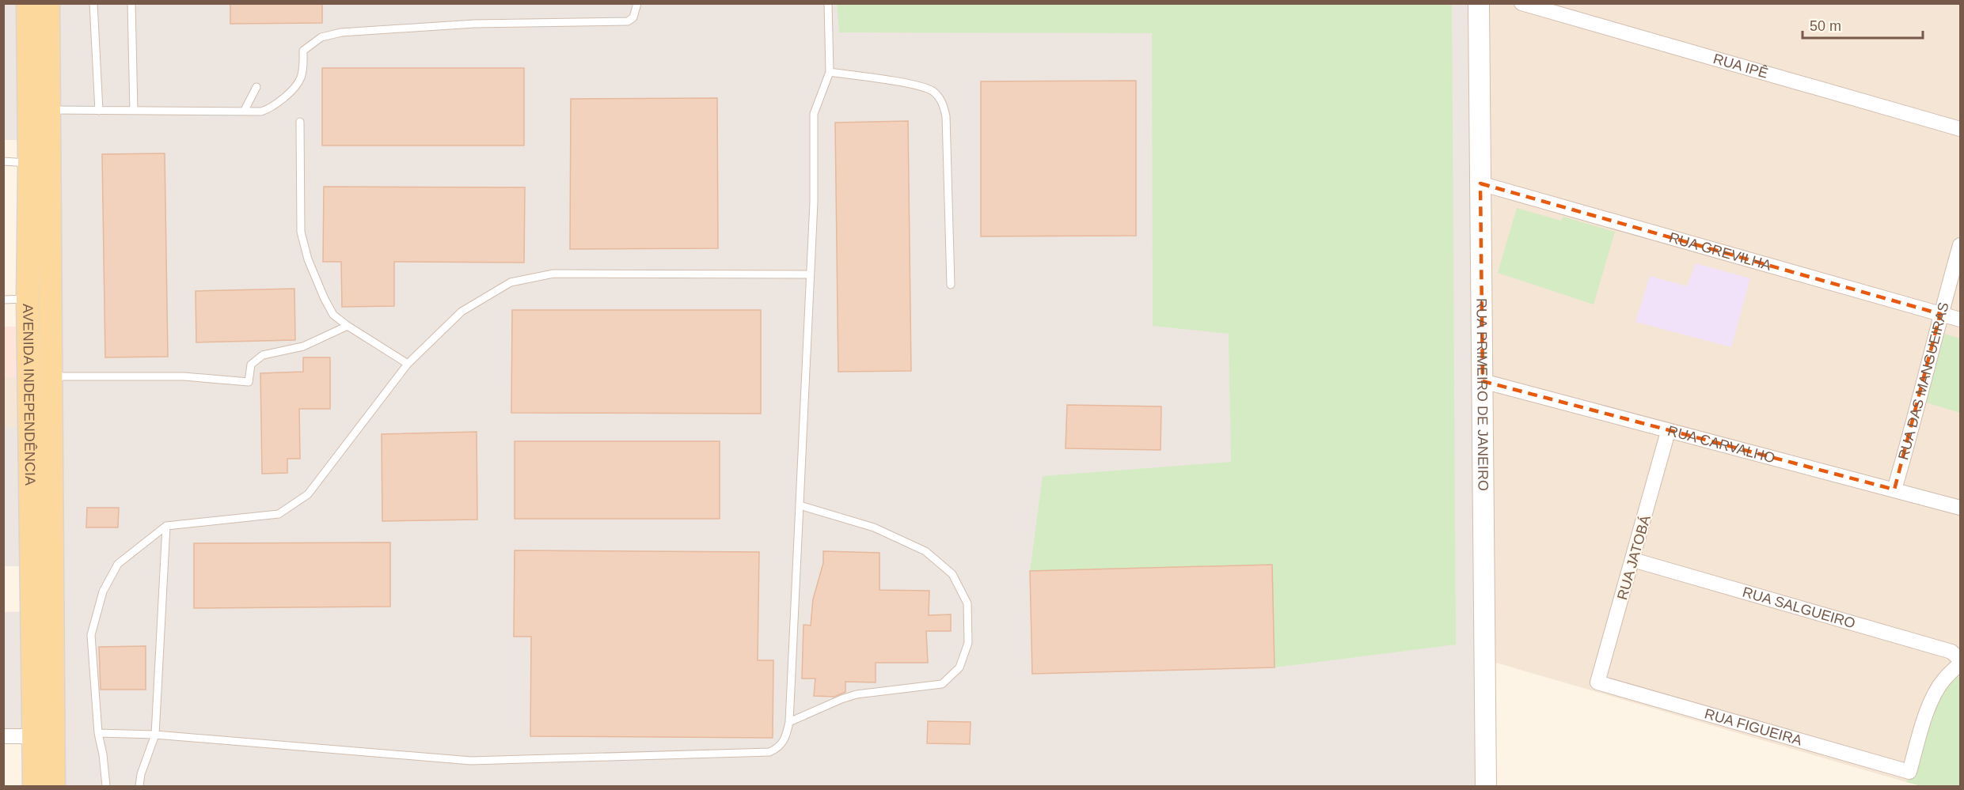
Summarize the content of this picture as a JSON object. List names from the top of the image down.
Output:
{
  "streets": {
    "main road": ["AVENIDA INDEPENDÊNCIA"],
    "street": [
      "RUA IPÊ",
      "RUA GREVILHA",
      "RUA DAS MANGUEIRAS",
      "RUA PRIMEIRO DE JANEIRO",
      "RUA CARVALHO",
      "RUA JATOBÁ",
      "RUA SALGUEIRO",
      "RUA FIGUEIRA"
    ]
  },
  "crossings": [
    ["RUA GREVILHA", "RUA DAS MANGUEIRAS"],
    ["RUA GREVILHA", "RUA PRIMEIRO DE JANEIRO"],
    ["RUA DAS MANGUEIRAS", "RUA CARVALHO"],
    ["RUA PRIMEIRO DE JANEIRO", "RUA CARVALHO"],
    ["RUA CARVALHO", "RUA JATOBÁ"],
    ["RUA JATOBÁ", "RUA SALGUEIRO"],
    ["RUA JATOBÁ", "RUA FIGUEIRA"]
  ],
  "scale_bar": "50 m"
}
